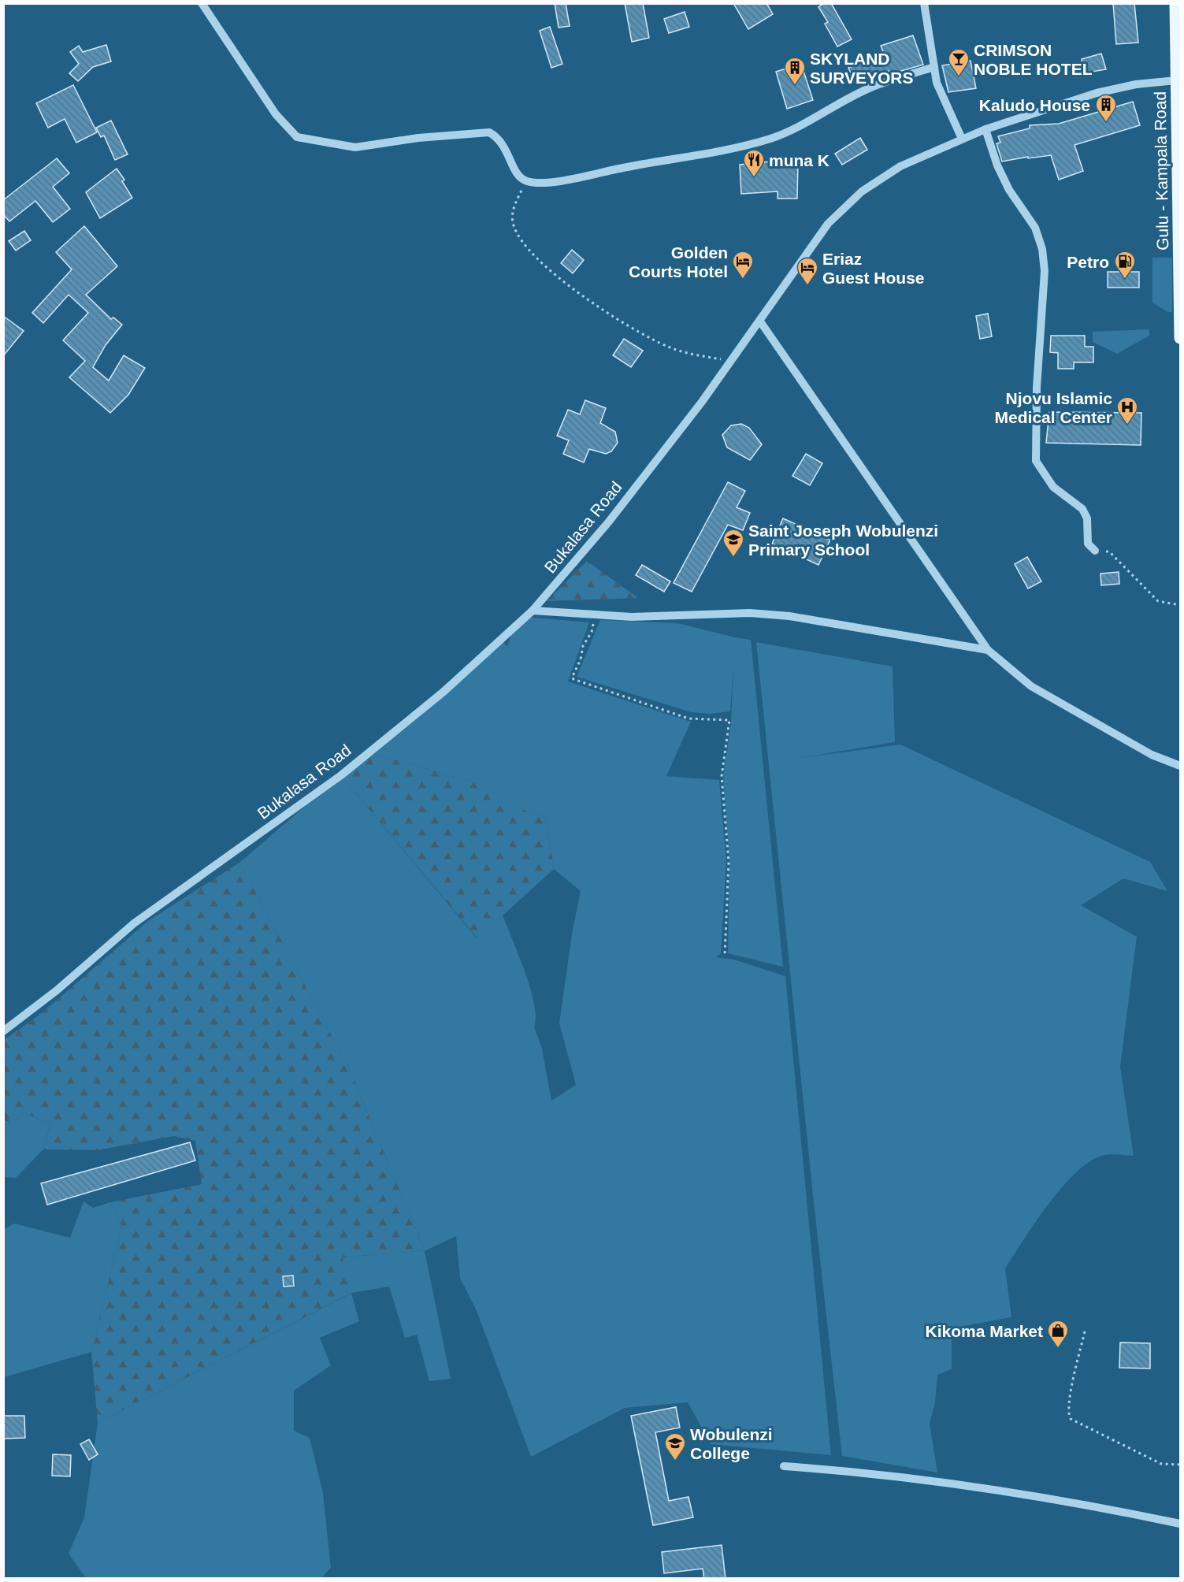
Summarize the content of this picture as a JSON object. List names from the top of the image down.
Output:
{
  "streets": {
    "main road": ["Gulu - Kampala Road"],
    "street": ["Bukalasa Road"]
  },
  "crossings": [
    ["Gulu - Kampala Road", "Bukalasa Road"]
  ],
  "places": {
    "bar": ["CRIMSON NOBLE HOTEL"],
    "building": ["SKYLAND SURVEYORS", "Kaludo House"],
    "restaurant": ["muna K"],
    "hotel": ["Golden Courts Hotel", "Eriaz Guest House"],
    "fuel station": ["Petro"],
    "hospital": ["Njovu Islamic Medical Center"],
    "school or university": ["Saint Joseph Wobulenzi Primary School", "Wobulenzi College"],
    "shop": ["Kikoma Market"]
  }
}
